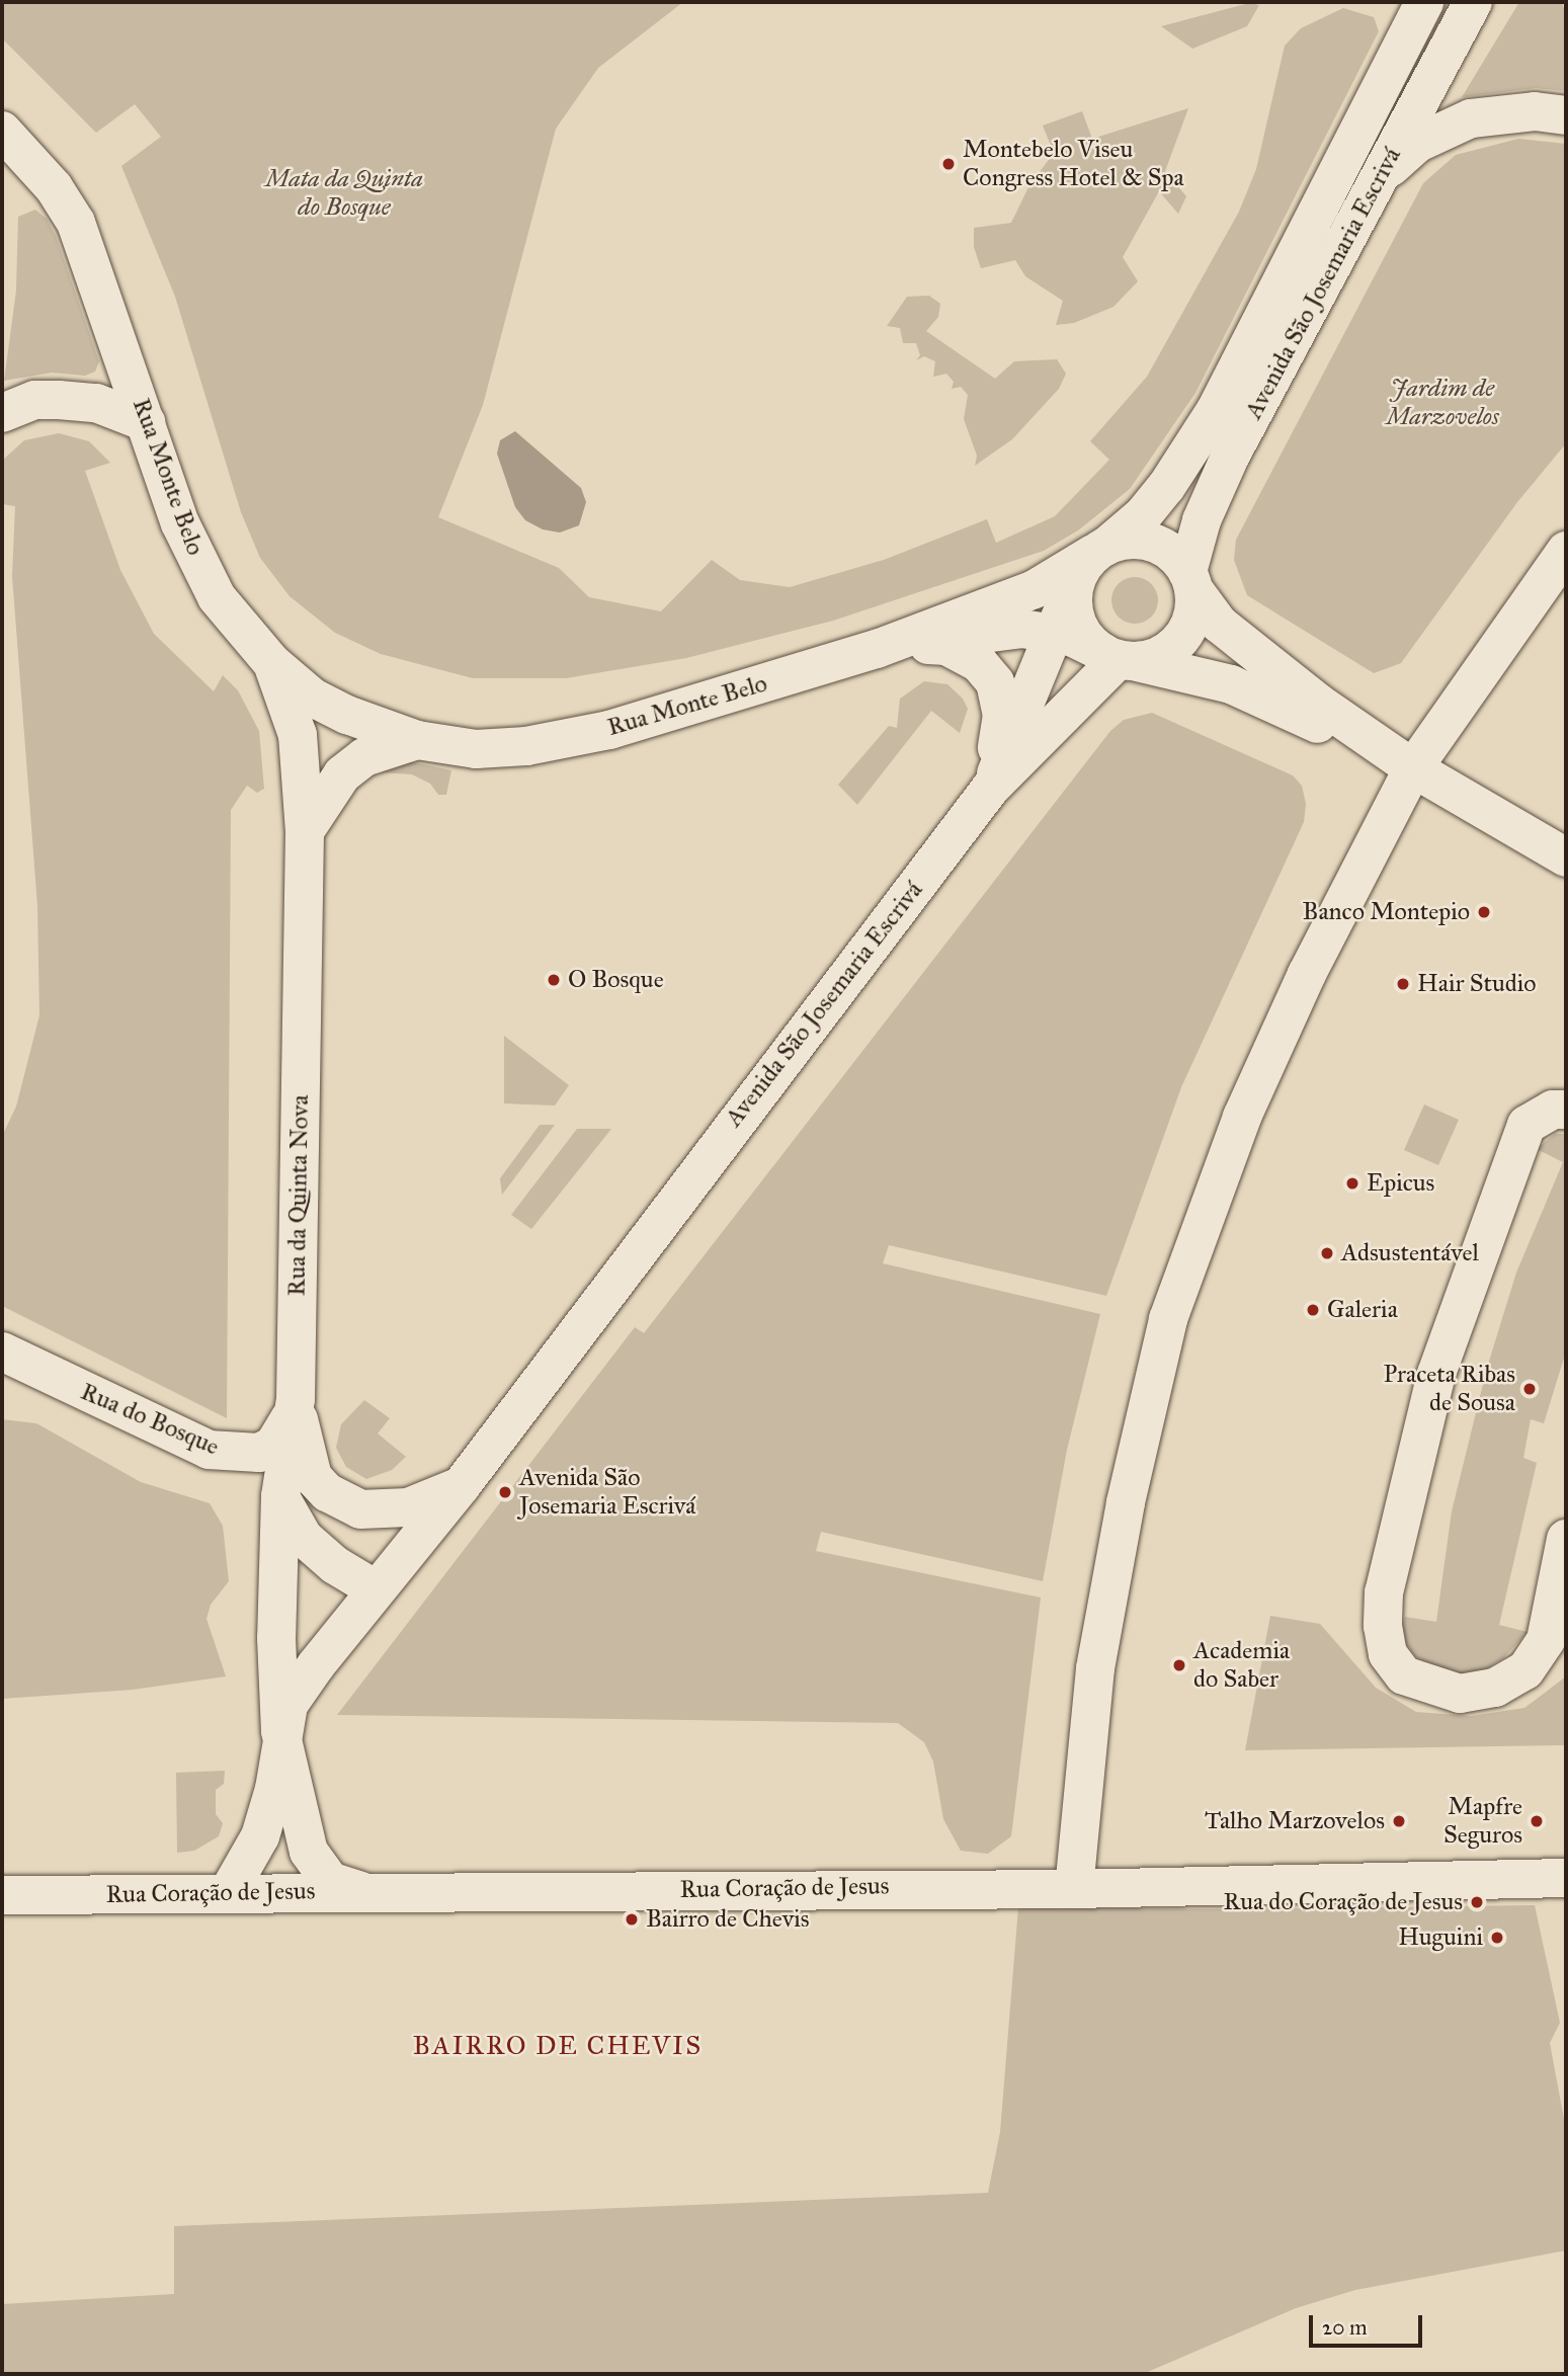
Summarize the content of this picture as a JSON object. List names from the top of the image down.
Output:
{
  "streets": {
    "street": [
      "Avenida São Josemaria Escrivá",
      "Rua Monte Belo",
      "Rua da Quinta Nova",
      "Rua do Bosque",
      "Rua Coração de Jesus"
    ]
  },
  "crossings": [
    ["Avenida São Josemaria Escrivá", "Rua Monte Belo"],
    ["Avenida São Josemaria Escrivá", "Rua da Quinta Nova"],
    ["Avenida São Josemaria Escrivá", "Rua Coração de Jesus"],
    ["Rua Monte Belo", "Rua da Quinta Nova"],
    ["Rua da Quinta Nova", "Rua do Bosque"]
  ],
  "districts": ["BAIRRO DE CHEVIS"],
  "parks": ["Mata da Quinta do Bosque", "Jardim de Marzovelos"],
  "places": [
    "Montebelo Viseu Congress Hotel & Spa",
    "Banco Montepio",
    "O Bosque",
    "Hair Studio",
    "Epicus",
    "Adsustentável",
    "Galeria",
    "Praceta Ribas de Sousa",
    "Avenida São Josemaria Escrivá",
    "Academia do Saber",
    "Talho Marzovelos",
    "Mapfre Seguros",
    "Rua do Coração de Jesus",
    "Bairro de Chevis",
    "Huguini"
  ],
  "scale_bar": "20 m"
}
